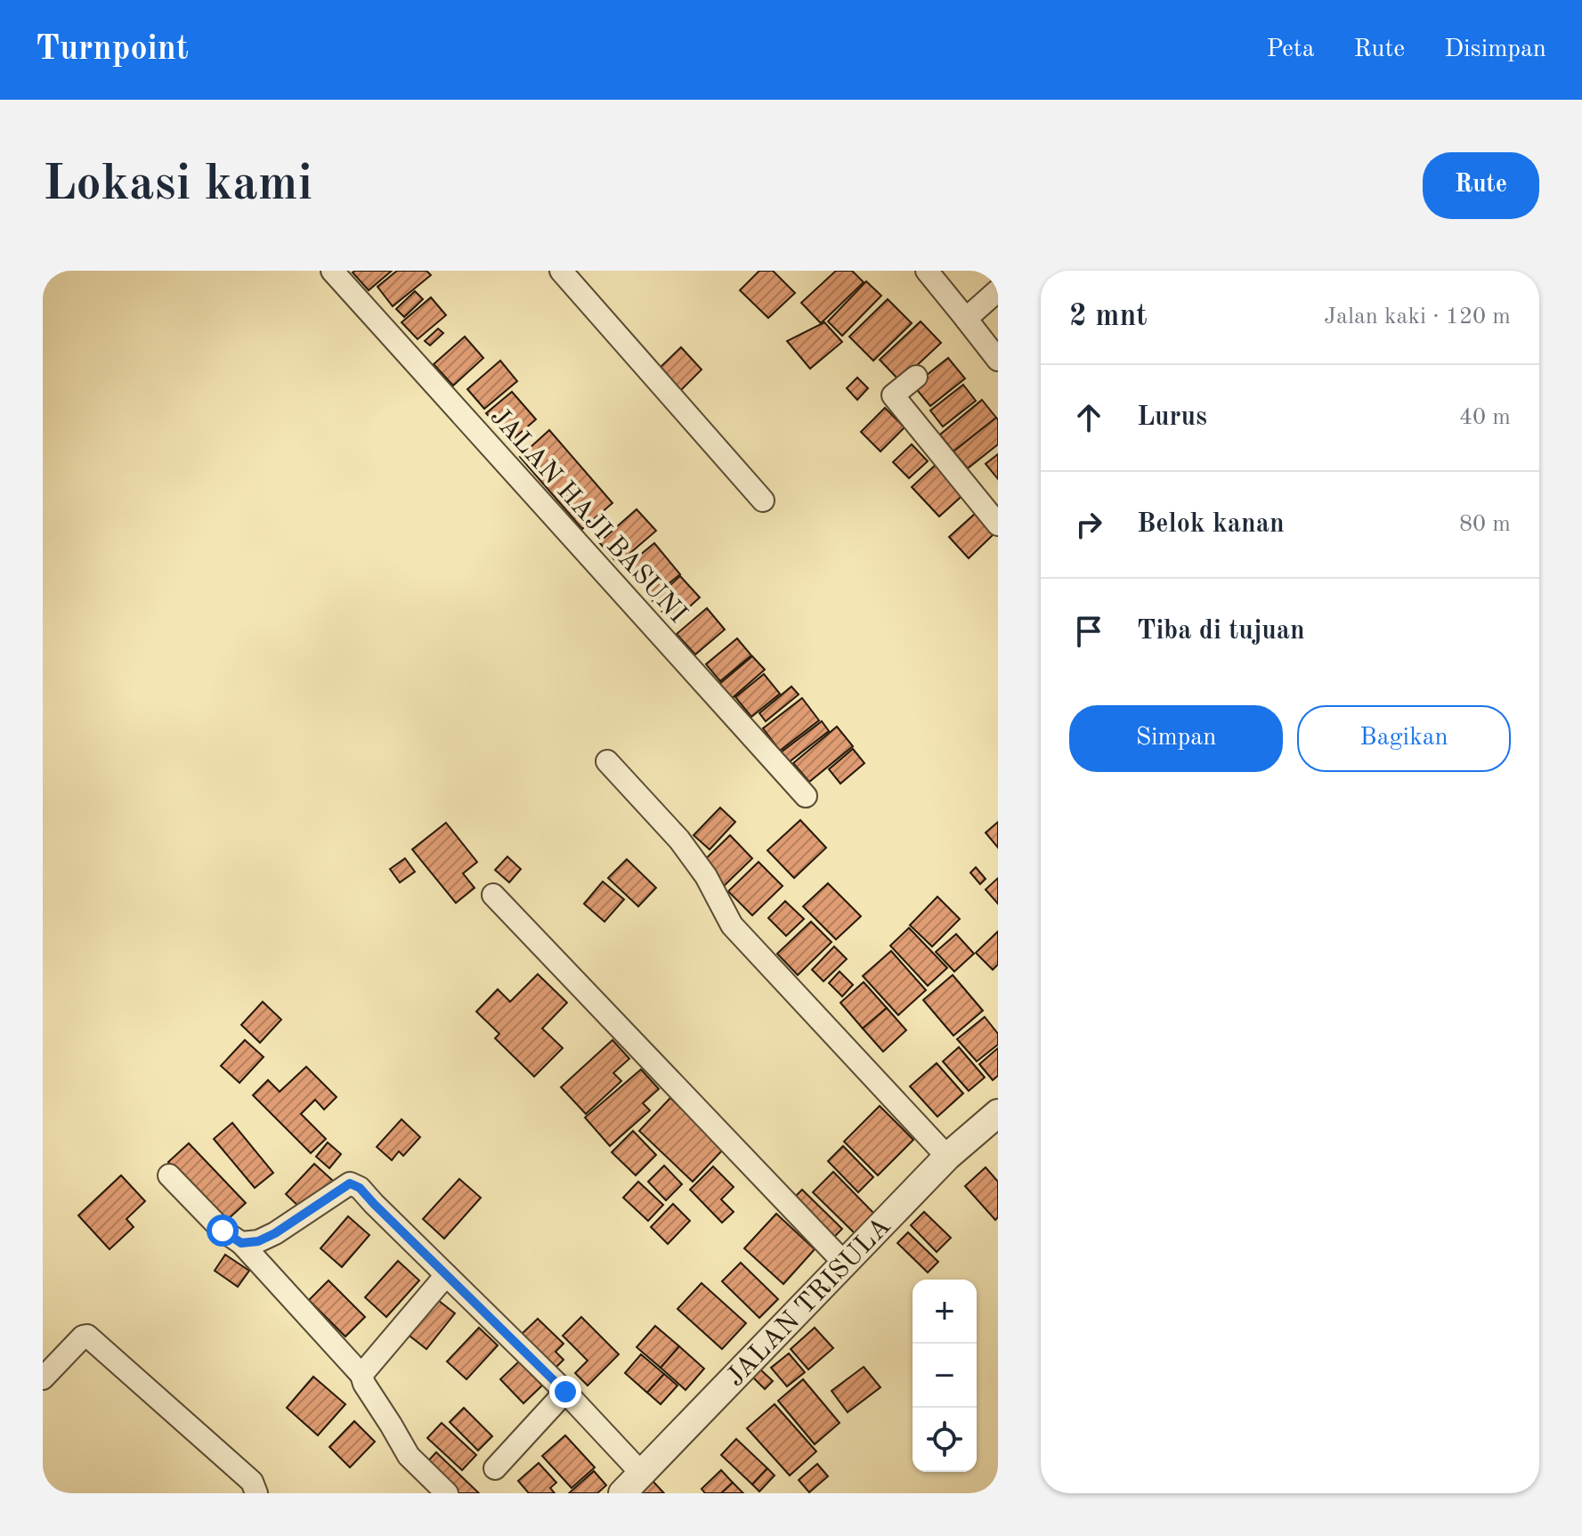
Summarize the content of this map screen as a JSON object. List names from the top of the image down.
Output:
{
  "streets": {
    "street": ["JALAN HAJI BASUNI", "JALAN TRISULA"]
  },
  "page": {
    "header": "Turnpoint",
    "nav": ["Peta", "Rute", "Disimpan"],
    "buttons": [
      "Rute",
      ["Simpan", "Bagikan"]
    ],
    "title": "Lokasi kami",
    "heading": ["2 mnt", "Jalan kaki · 120 m"],
    "list": [
      ["Lurus", "40 m"],
      ["Belok kanan", "80 m"],
      "Tiba di tujuan"
    ],
    "map_buttons": ["+", "−"]
  }
}
